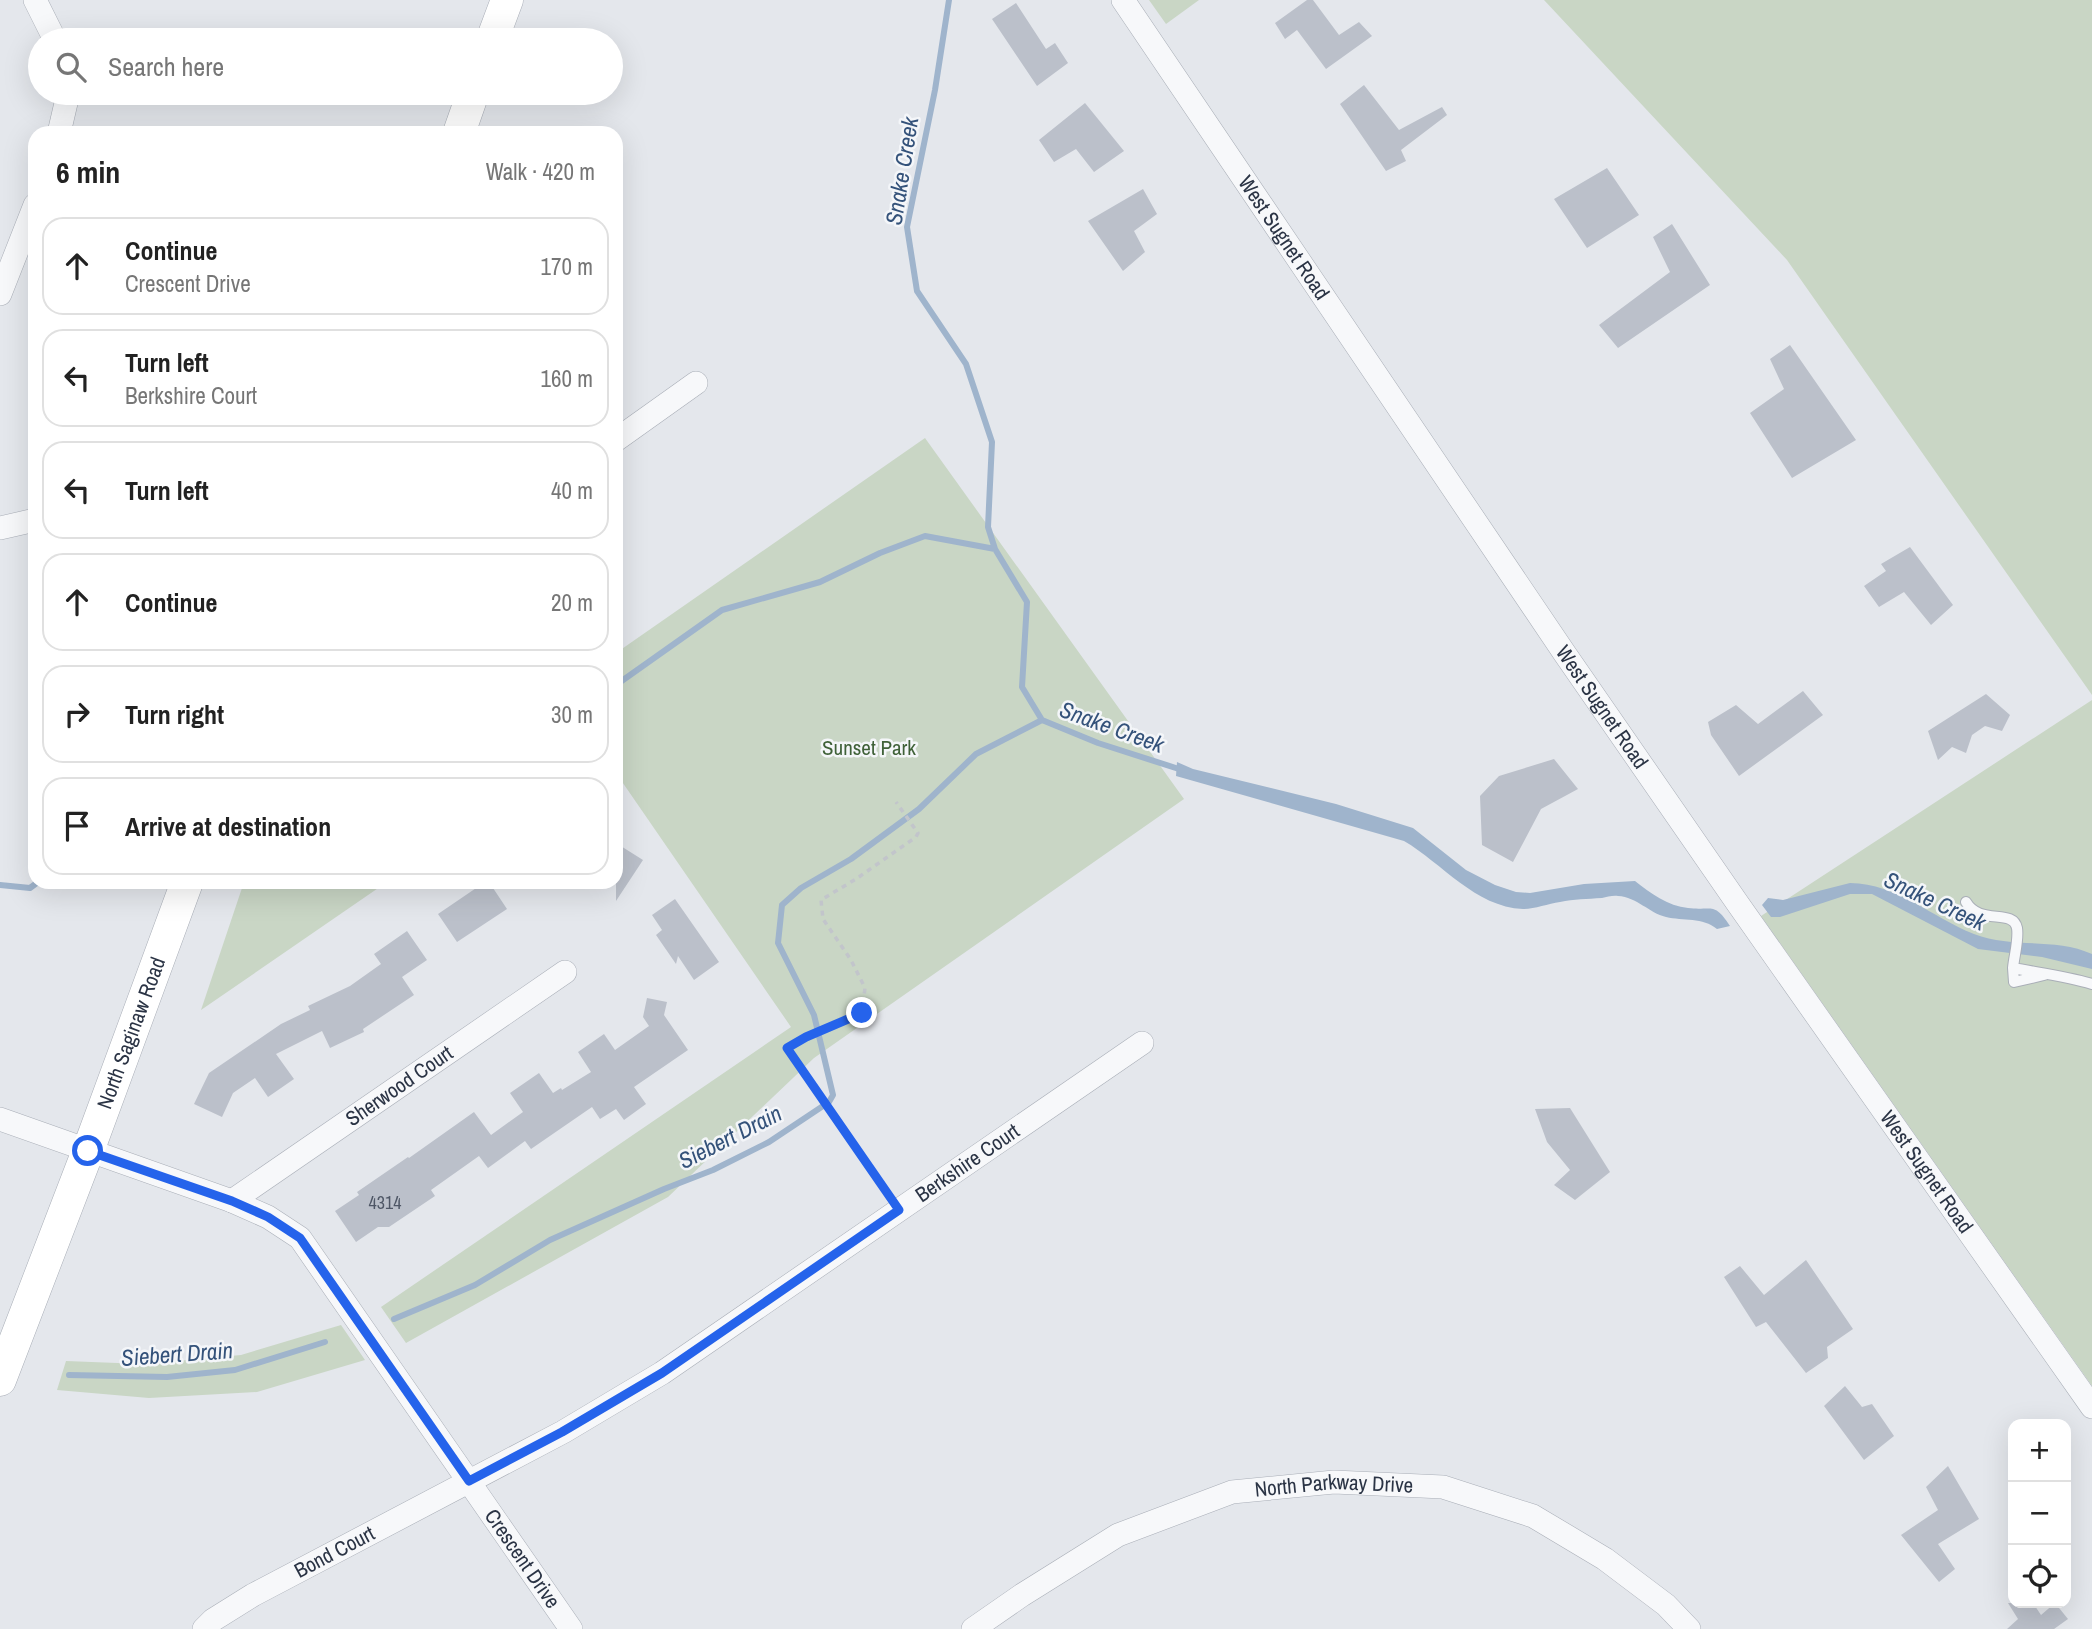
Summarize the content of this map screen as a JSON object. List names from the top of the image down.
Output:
{
  "streets": {
    "main road": ["North Saginaw Road"],
    "street": [
      "West Sugnet Road",
      "Sherwood Court",
      "Berkshire Court",
      "North Parkway Drive",
      "Bond Court",
      "Crescent Drive"
    ]
  },
  "crossings": [
    ["North Saginaw Road", "Crescent Drive"],
    ["Sherwood Court", "Crescent Drive"],
    ["Berkshire Court", "Bond Court"],
    ["Berkshire Court", "Crescent Drive"],
    ["Bond Court", "Crescent Drive"]
  ],
  "water": ["Snake Creek", "Siebert Drain"],
  "parks": ["Sunset Park"],
  "house_numbers": ["4314"],
  "page": {
    "search": "Search here",
    "heading": ["6 min", "Walk · 420 m"],
    "list": [
      ["Continue", "Crescent Drive", "170 m"],
      ["Turn left", "Berkshire Court", "160 m"],
      ["Turn left", "40 m"],
      ["Continue", "20 m"],
      ["Turn right", "30 m"],
      "Arrive at destination"
    ],
    "map_buttons": ["+", "−"]
  }
}
